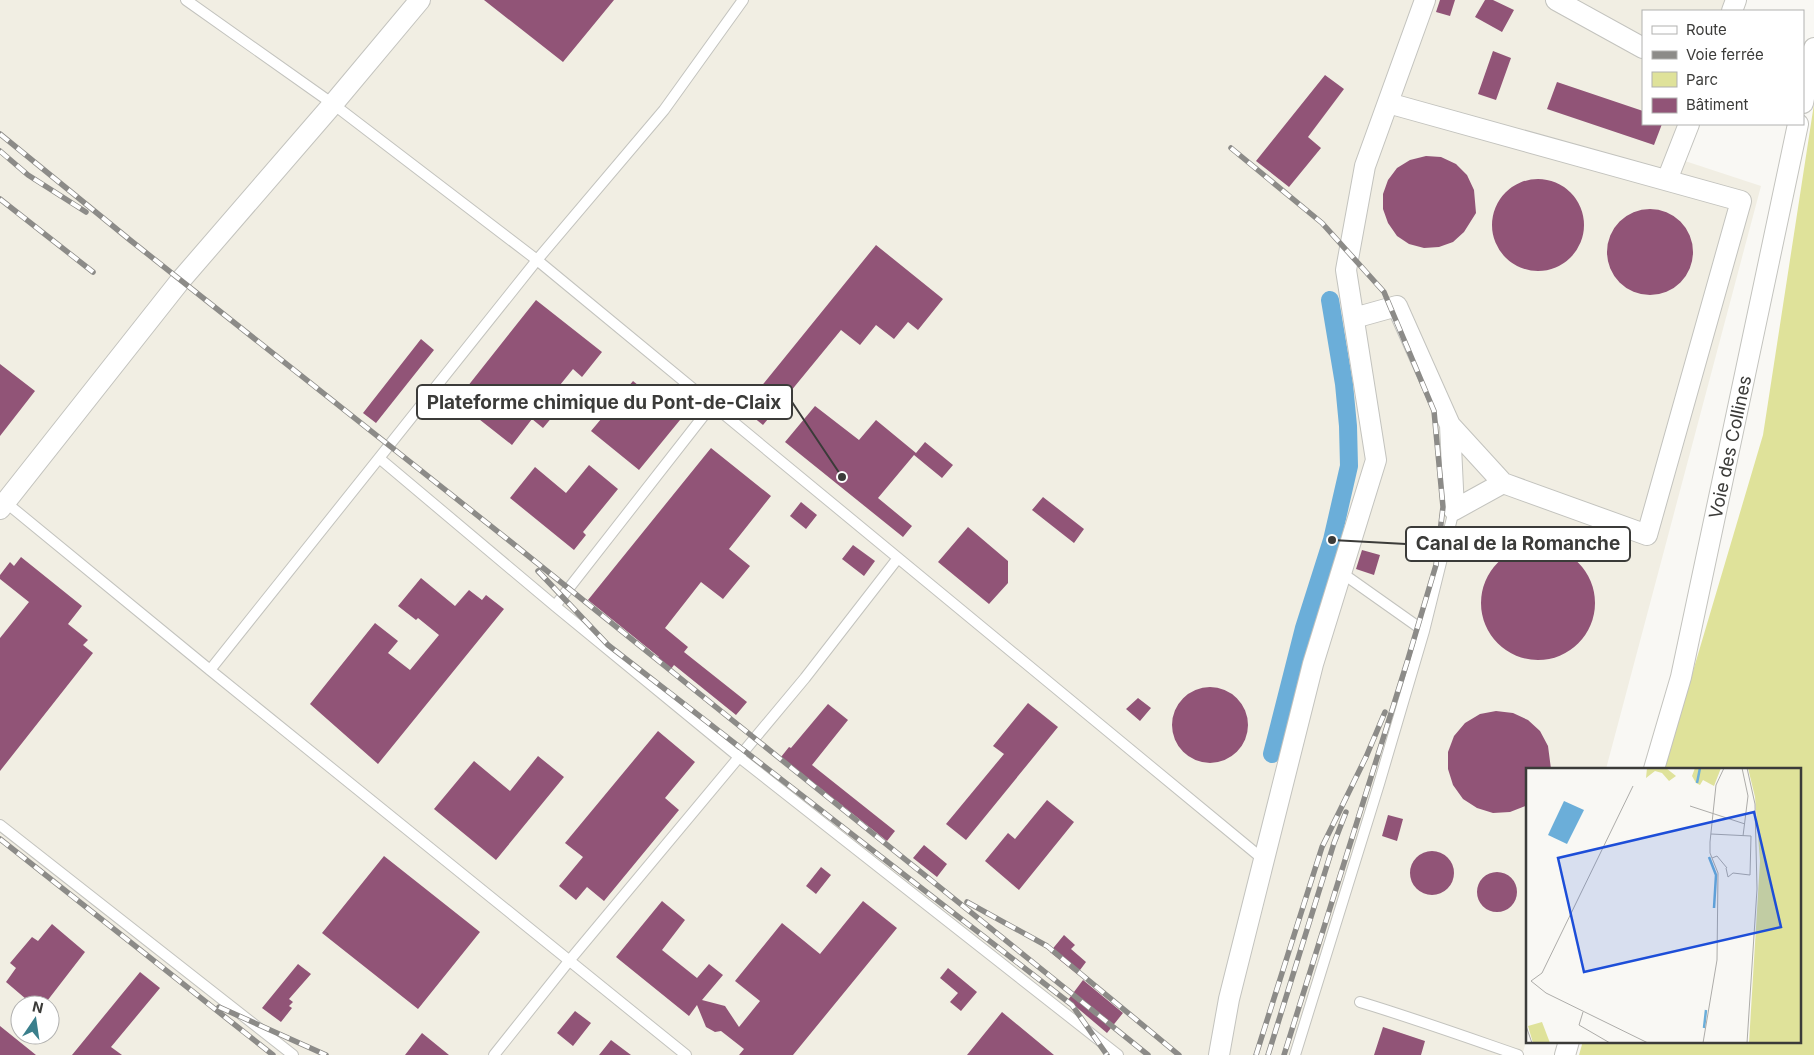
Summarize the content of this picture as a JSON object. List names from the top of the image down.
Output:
{
  "streets": {
    "street": ["Voie des Collines"]
  },
  "places": ["Plateforme chimique du Pont-de-Claix", "Canal de la Romanche"],
  "legend": [
    "Route",
    "Voie ferrée",
    "Parc",
    "Bâtiment"
  ],
  "north": "top"
}
